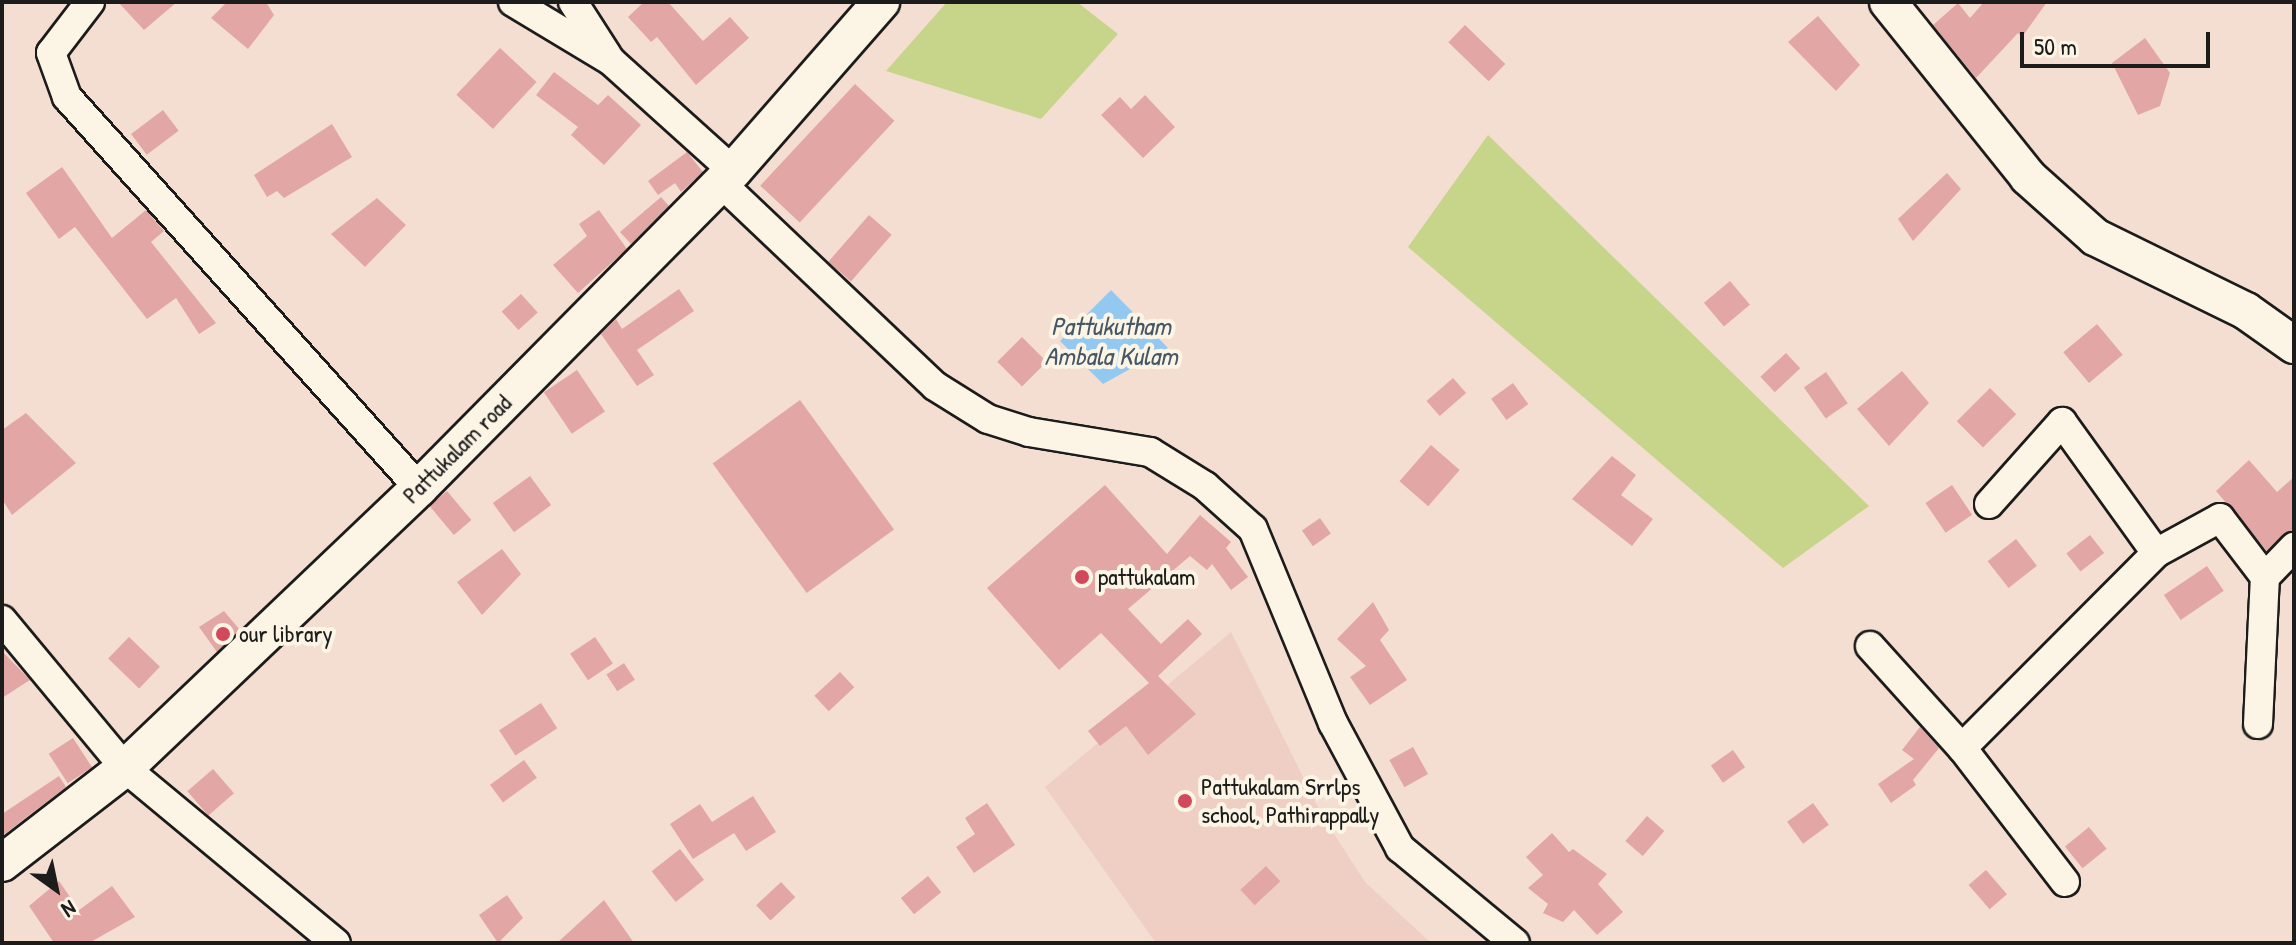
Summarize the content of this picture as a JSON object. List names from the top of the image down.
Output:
{
  "streets": {
    "main road": ["Pattukalam road"]
  },
  "water": ["Pattukutham Ambala Kulam"],
  "places": ["pattukalam", "our library", "Pattukalam Srrlps school, Pathirappally"],
  "scale_bar": "50 m",
  "north": "bottom right"
}
